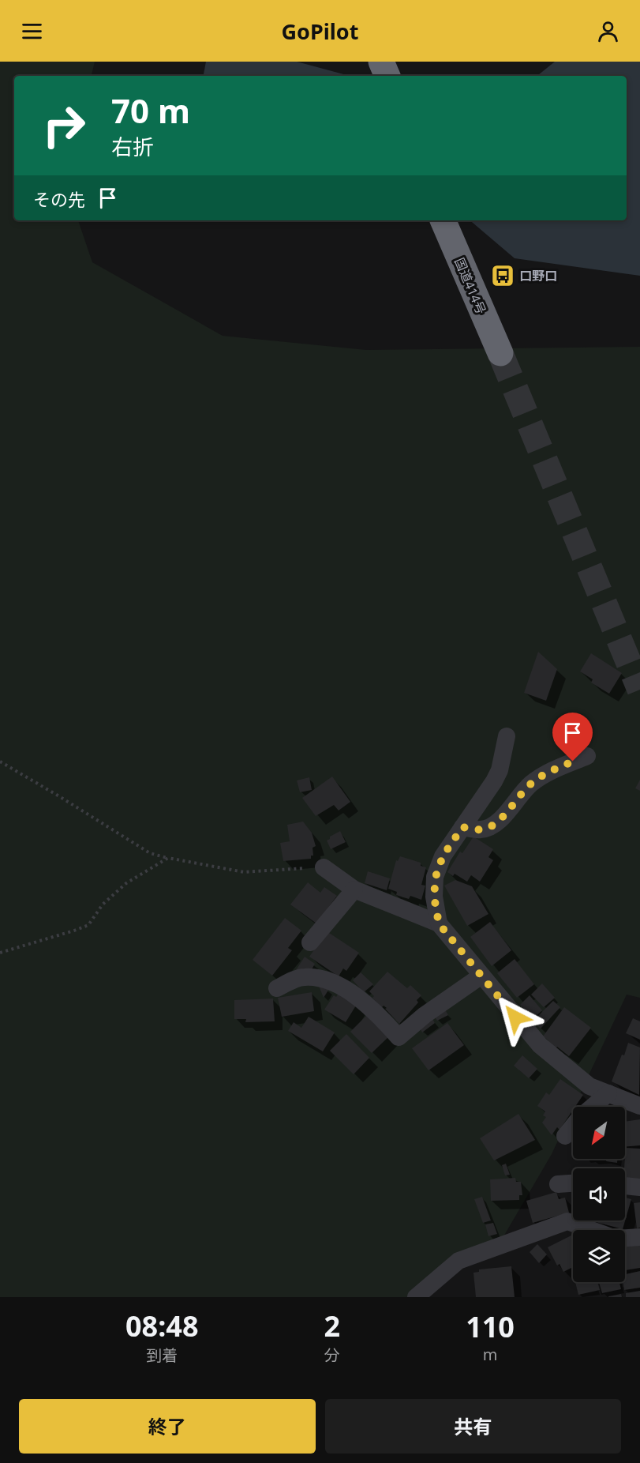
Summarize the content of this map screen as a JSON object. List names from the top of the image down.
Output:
{
  "streets": {
    "highway": ["国道414号"]
  },
  "places": {
    "bus stop": ["口野口"]
  },
  "north": "bottom left",
  "page": {
    "header": "GoPilot",
    "turn": ["70 m", "右折"],
    "then": "その先",
    "eta": [
      "08:48",
      "到着",
      "2",
      "分",
      "110",
      "m"
    ],
    "buttons": ["終了", "共有"]
  }
}
